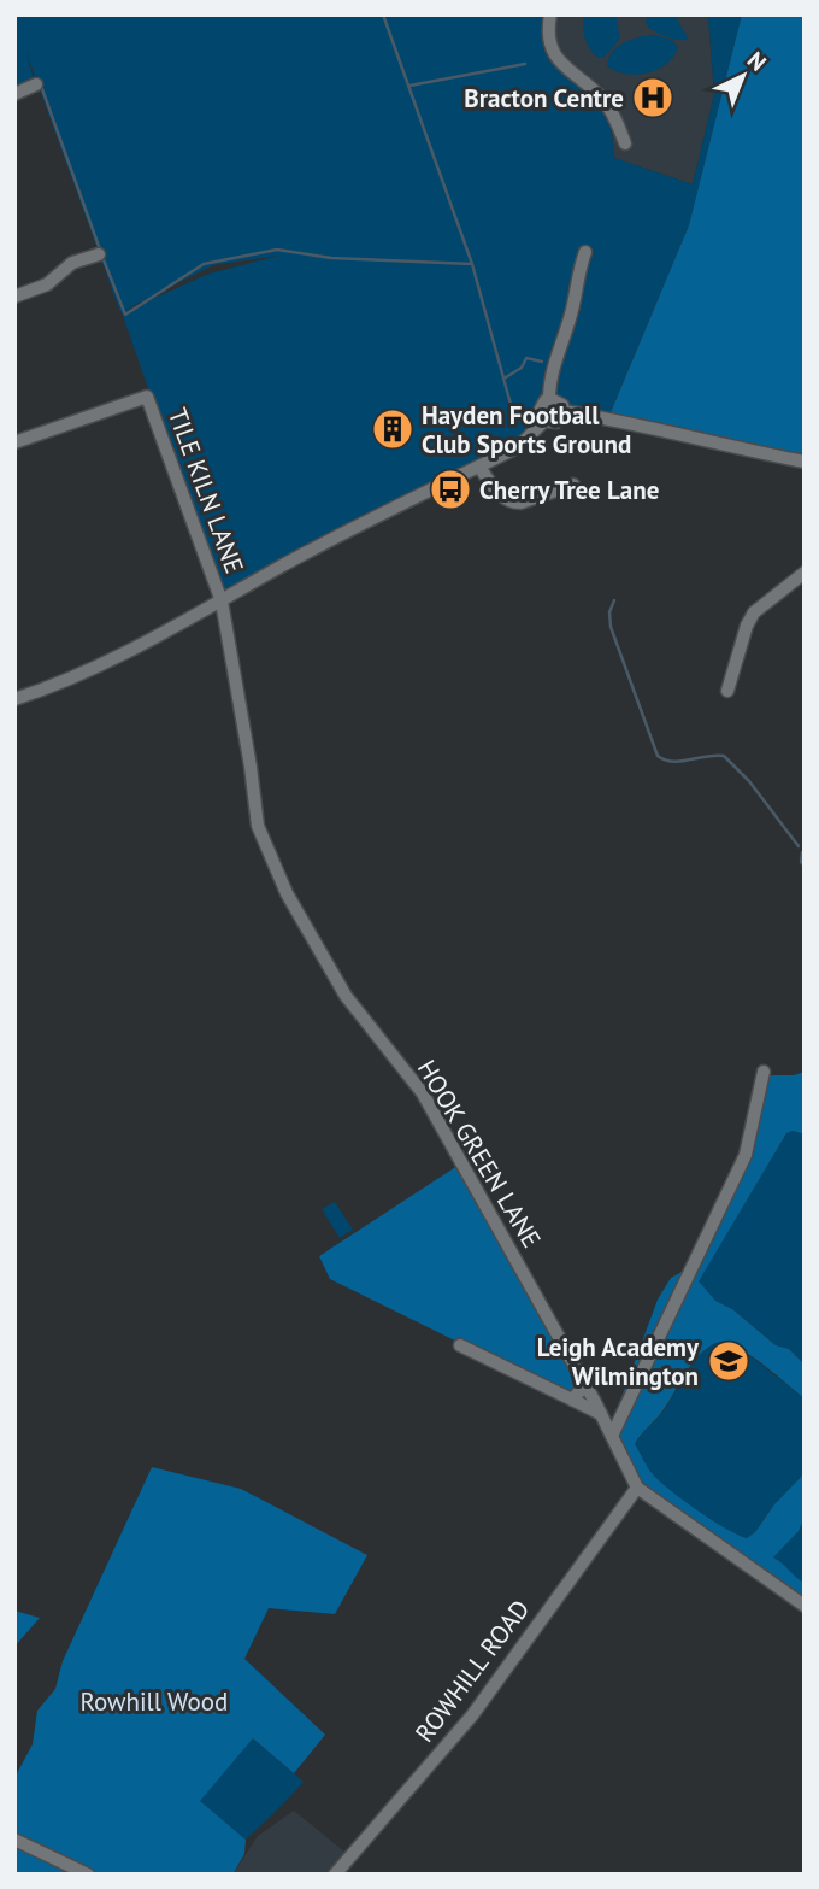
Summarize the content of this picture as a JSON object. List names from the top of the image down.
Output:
{
  "streets": {
    "street": ["TILE KILN LANE", "HOOK GREEN LANE", "ROWHILL ROAD"]
  },
  "crossings": [
    ["TILE KILN LANE", "HOOK GREEN LANE"],
    ["HOOK GREEN LANE", "ROWHILL ROAD"]
  ],
  "parks": ["Rowhill Wood"],
  "places": {
    "hospital": ["Bracton Centre"],
    "building": ["Hayden Football Club Sports Ground"],
    "bus stop": ["Cherry Tree Lane"],
    "school or university": ["Leigh Academy Wilmington"]
  },
  "north": "top right"
}
